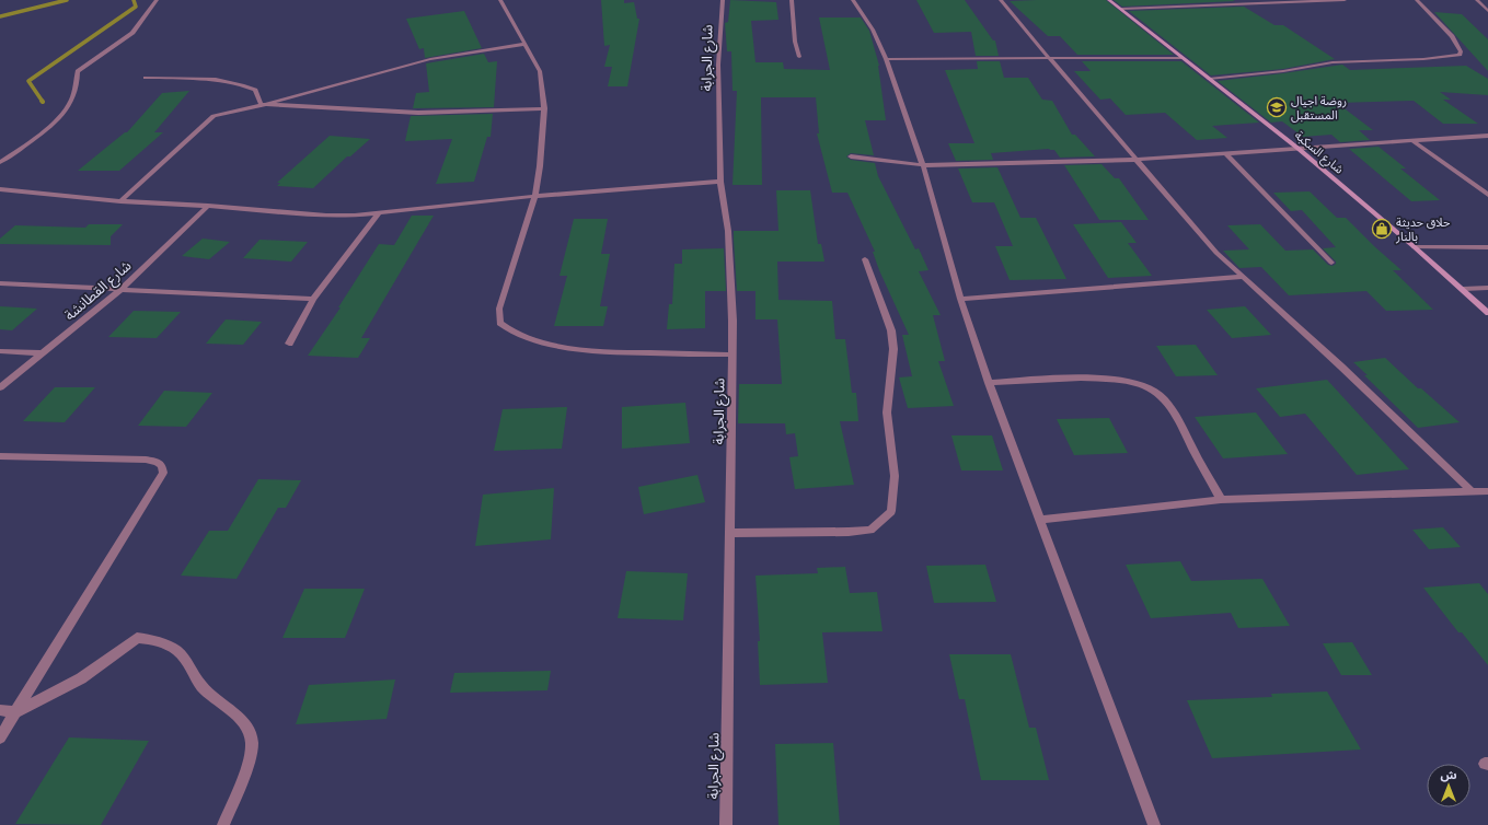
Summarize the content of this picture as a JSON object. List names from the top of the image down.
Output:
{
  "streets": {
    "main road": ["شارع السكبة"],
    "street": ["شارع الجرابة", "شارع القطانشة"]
  },
  "places": {
    "school or university": ["روضة اجيال المستقبل"],
    "shop": ["حلاق حديثة بالنار"]
  },
  "north": "top"
}
